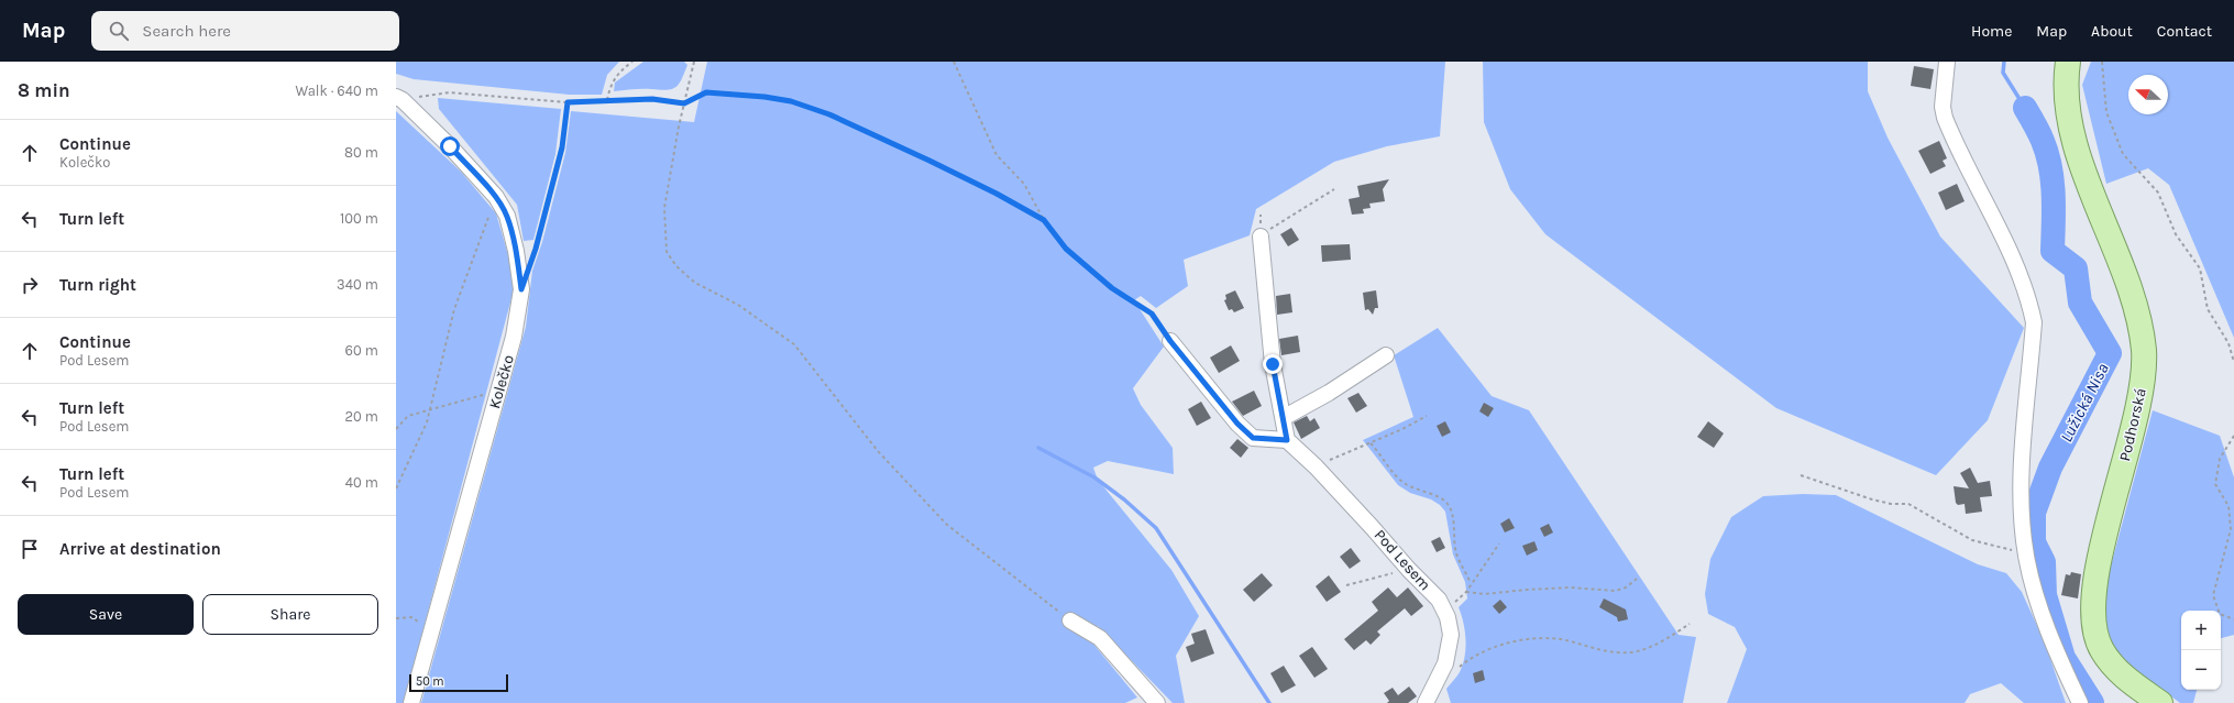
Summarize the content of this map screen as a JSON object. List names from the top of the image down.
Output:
{
  "streets": {
    "main road": ["Podhorská"],
    "street": ["Kolečko", "Pod Lesem"]
  },
  "water": ["Lužická Nisa"],
  "scale_bar": "50 m",
  "north": "left",
  "page": {
    "header": "Map",
    "search": "Search here",
    "nav": [
      "Home",
      "Map",
      "About",
      "Contact"
    ],
    "heading": ["8 min", "Walk · 640 m"],
    "list": [
      ["Continue", "Kolečko", "80 m"],
      ["Turn left", "100 m"],
      ["Turn right", "340 m"],
      ["Continue", "Pod Lesem", "60 m"],
      ["Turn left", "Pod Lesem", "20 m"],
      ["Turn left", "Pod Lesem", "40 m"],
      "Arrive at destination"
    ],
    "buttons": ["Save", "Share"],
    "map_buttons": ["+", "−"],
    "scale": "50 m"
  }
}
